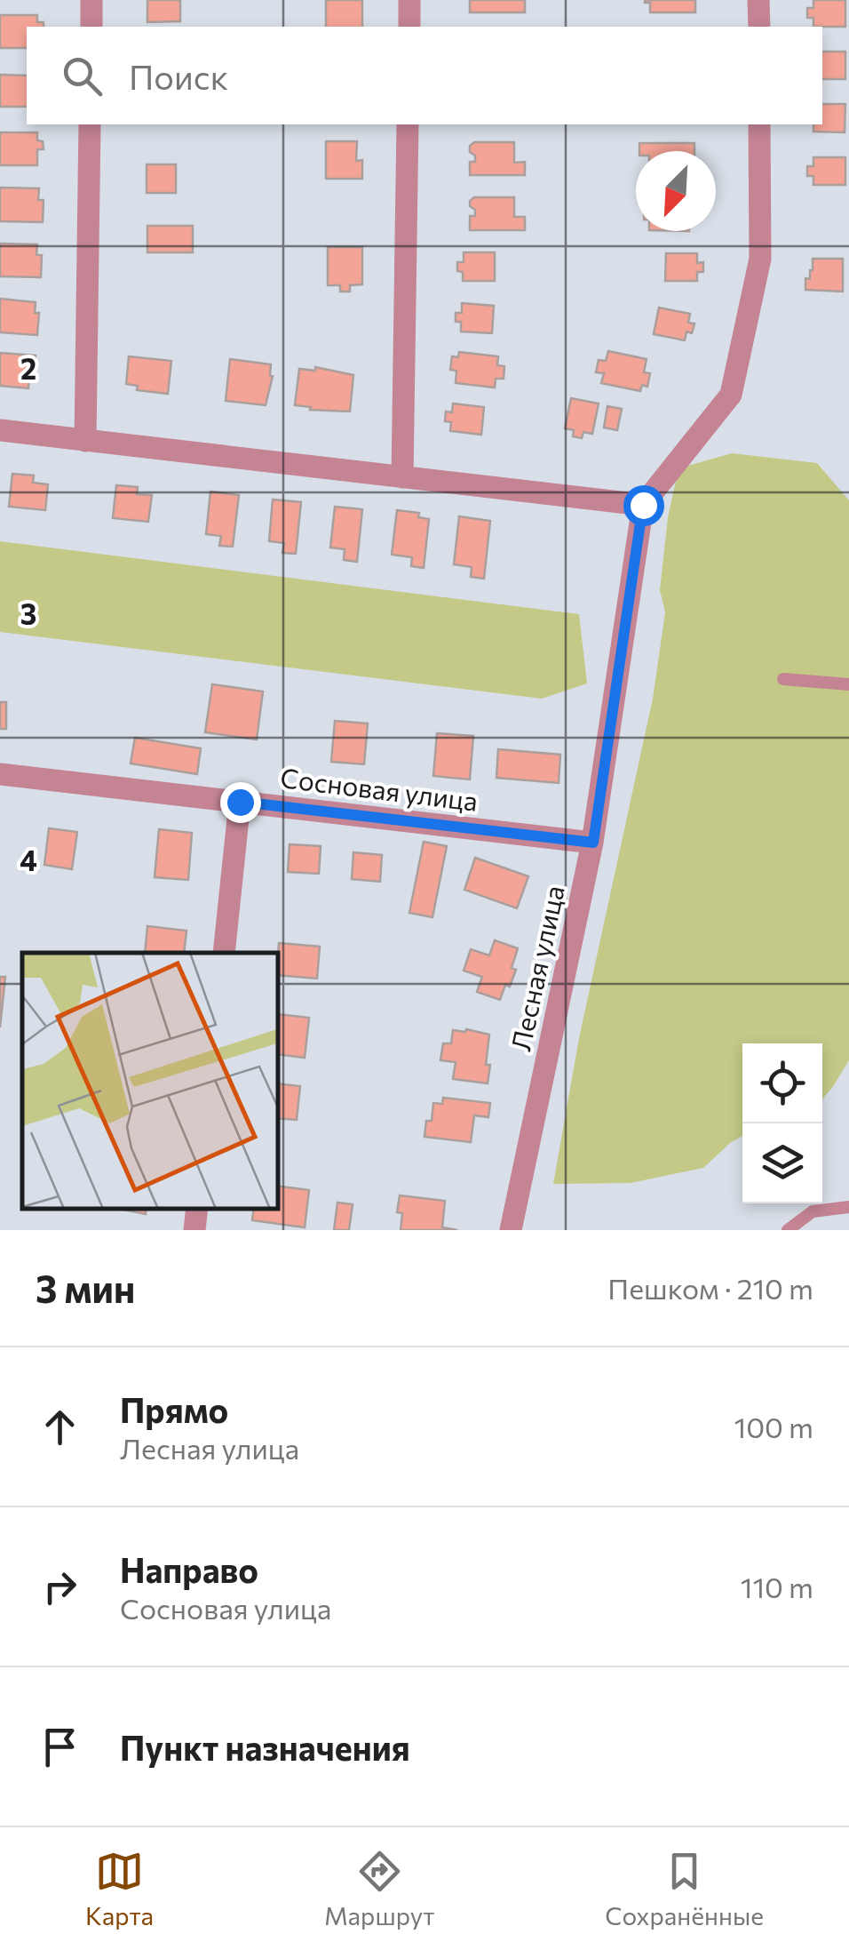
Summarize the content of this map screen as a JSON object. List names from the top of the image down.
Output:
{
  "streets": {
    "street": ["Сосновая улица", "Лесная улица"]
  },
  "crossings": [
    ["Сосновая улица", "Лесная улица"]
  ],
  "north": "bottom left",
  "page": {
    "search": "Поиск",
    "heading": ["3 мин", "Пешком · 210 m"],
    "list": [
      ["Прямо", "Лесная улица", "100 m"],
      ["Направо", "Сосновая улица", "110 m"],
      "Пункт назначения"
    ],
    "nav": ["Карта", "Маршрут", "Сохранённые"]
  },
  "grid": {
    "rows": ["2", "3", "4"]
  }
}
